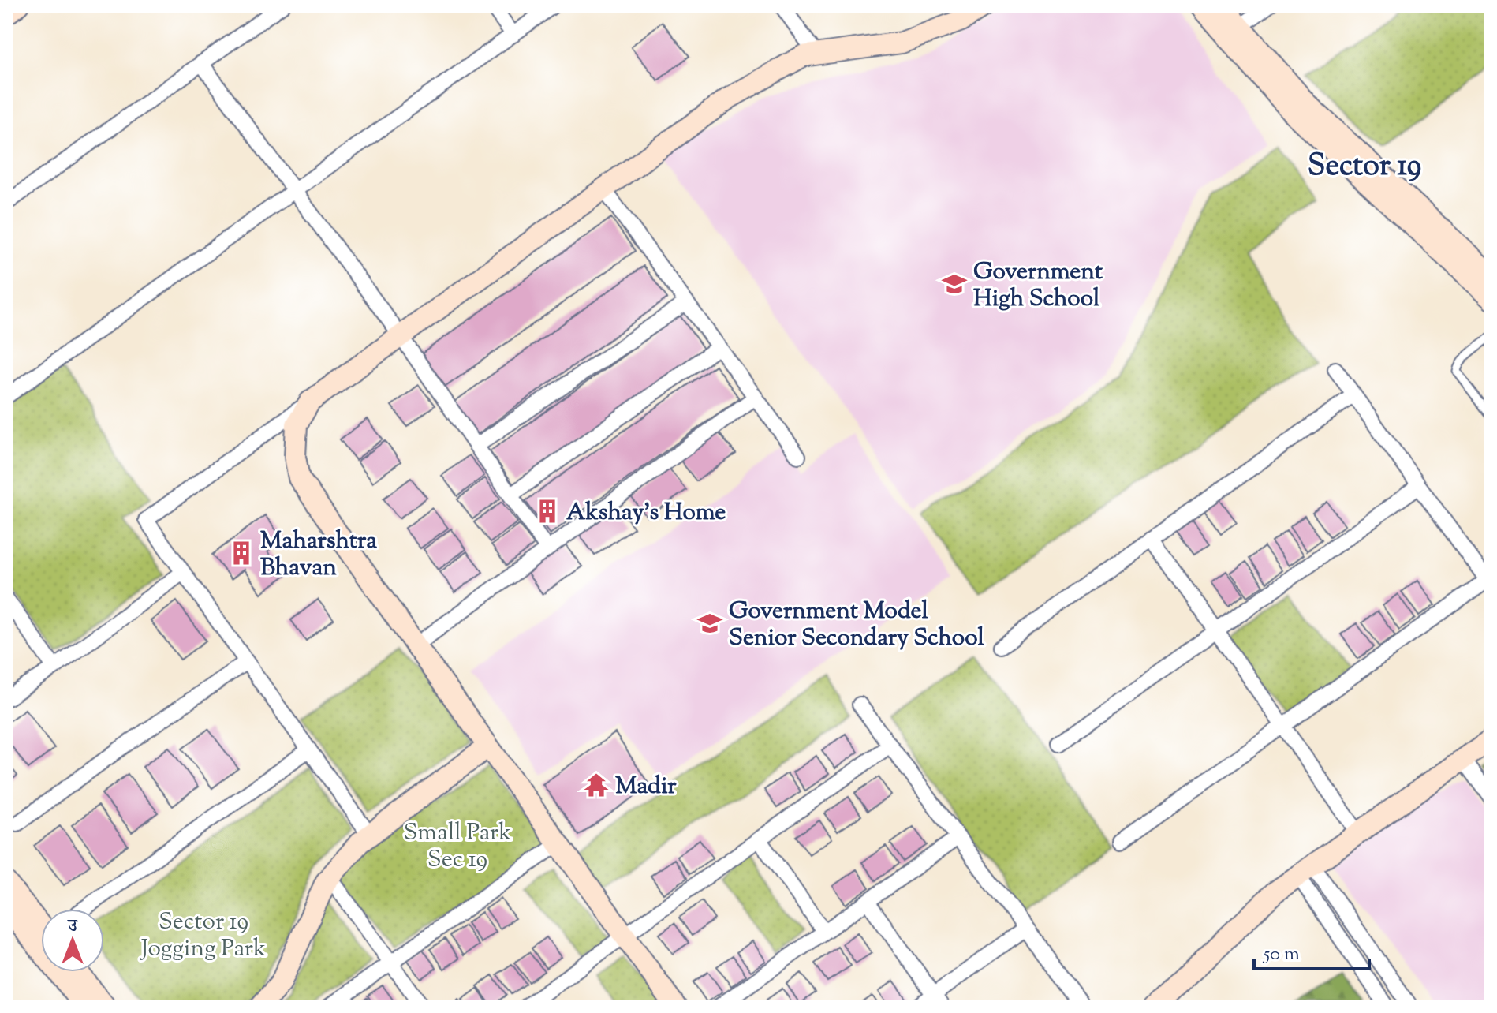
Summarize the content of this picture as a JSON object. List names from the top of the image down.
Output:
{
  "districts": ["Sector 19"],
  "parks": ["Small Park Sec 19", "Sector 19 Jogging Park"],
  "places": {
    "school or university": ["Government High School", "Government Model Senior Secondary School"],
    "building": ["Akshay's Home", "Maharshtra Bhavan"],
    "temple": ["Madir"]
  },
  "scale_bar": "50 m",
  "north": "top"
}
